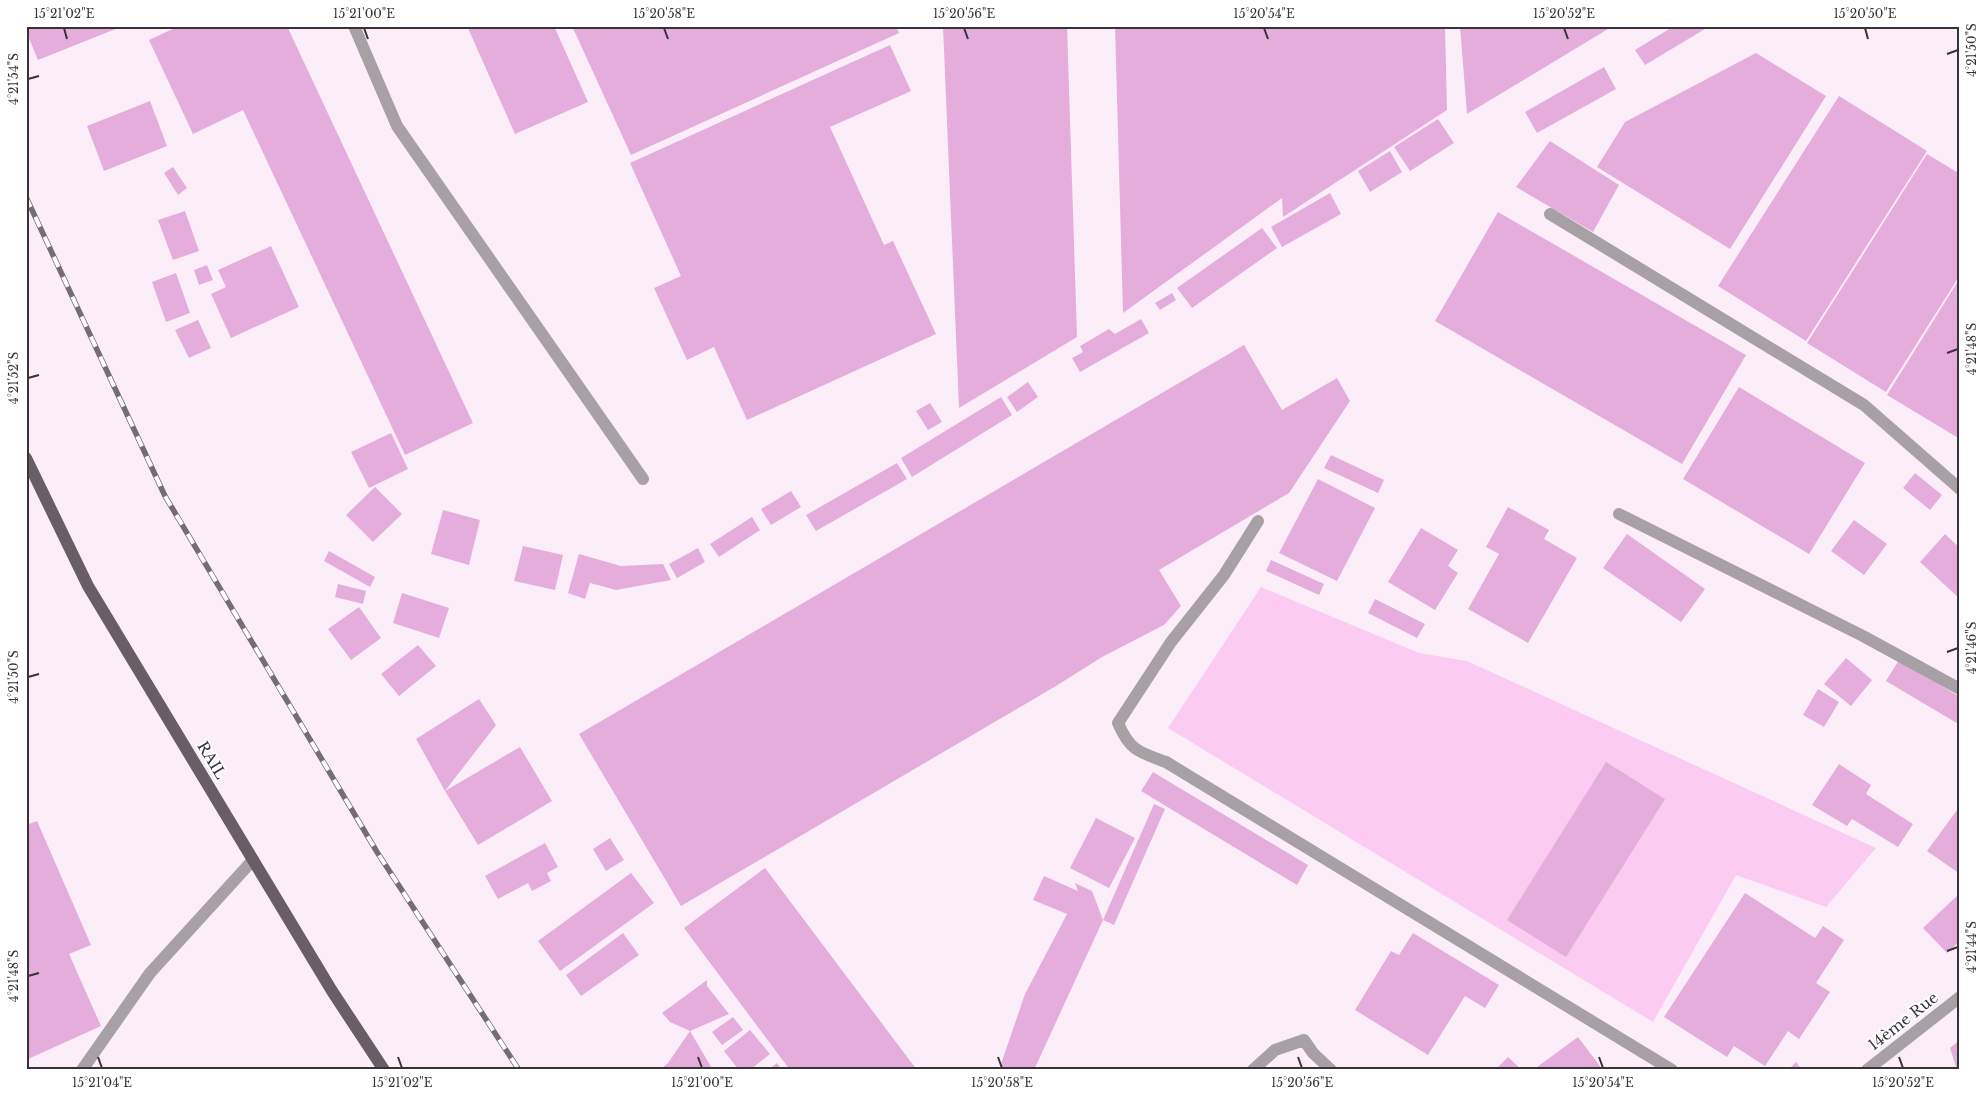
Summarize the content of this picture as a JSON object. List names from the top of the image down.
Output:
{
  "streets": {
    "main road": ["RAIL"],
    "street": ["14ème Rue"]
  },
  "coordinates": [
    "15°21'02\"E",
    "15°21'00\"E",
    "15°20'58\"E",
    "15°20'56\"E",
    "15°20'54\"E",
    "15°20'52\"E",
    "15°20'50\"E",
    "4°21'50\"S",
    "4°21'54\"S",
    "4°21'48\"S",
    "4°21'52\"S",
    "4°21'46\"S",
    "4°21'44\"S",
    "15°21'04\"E"
  ]
}
